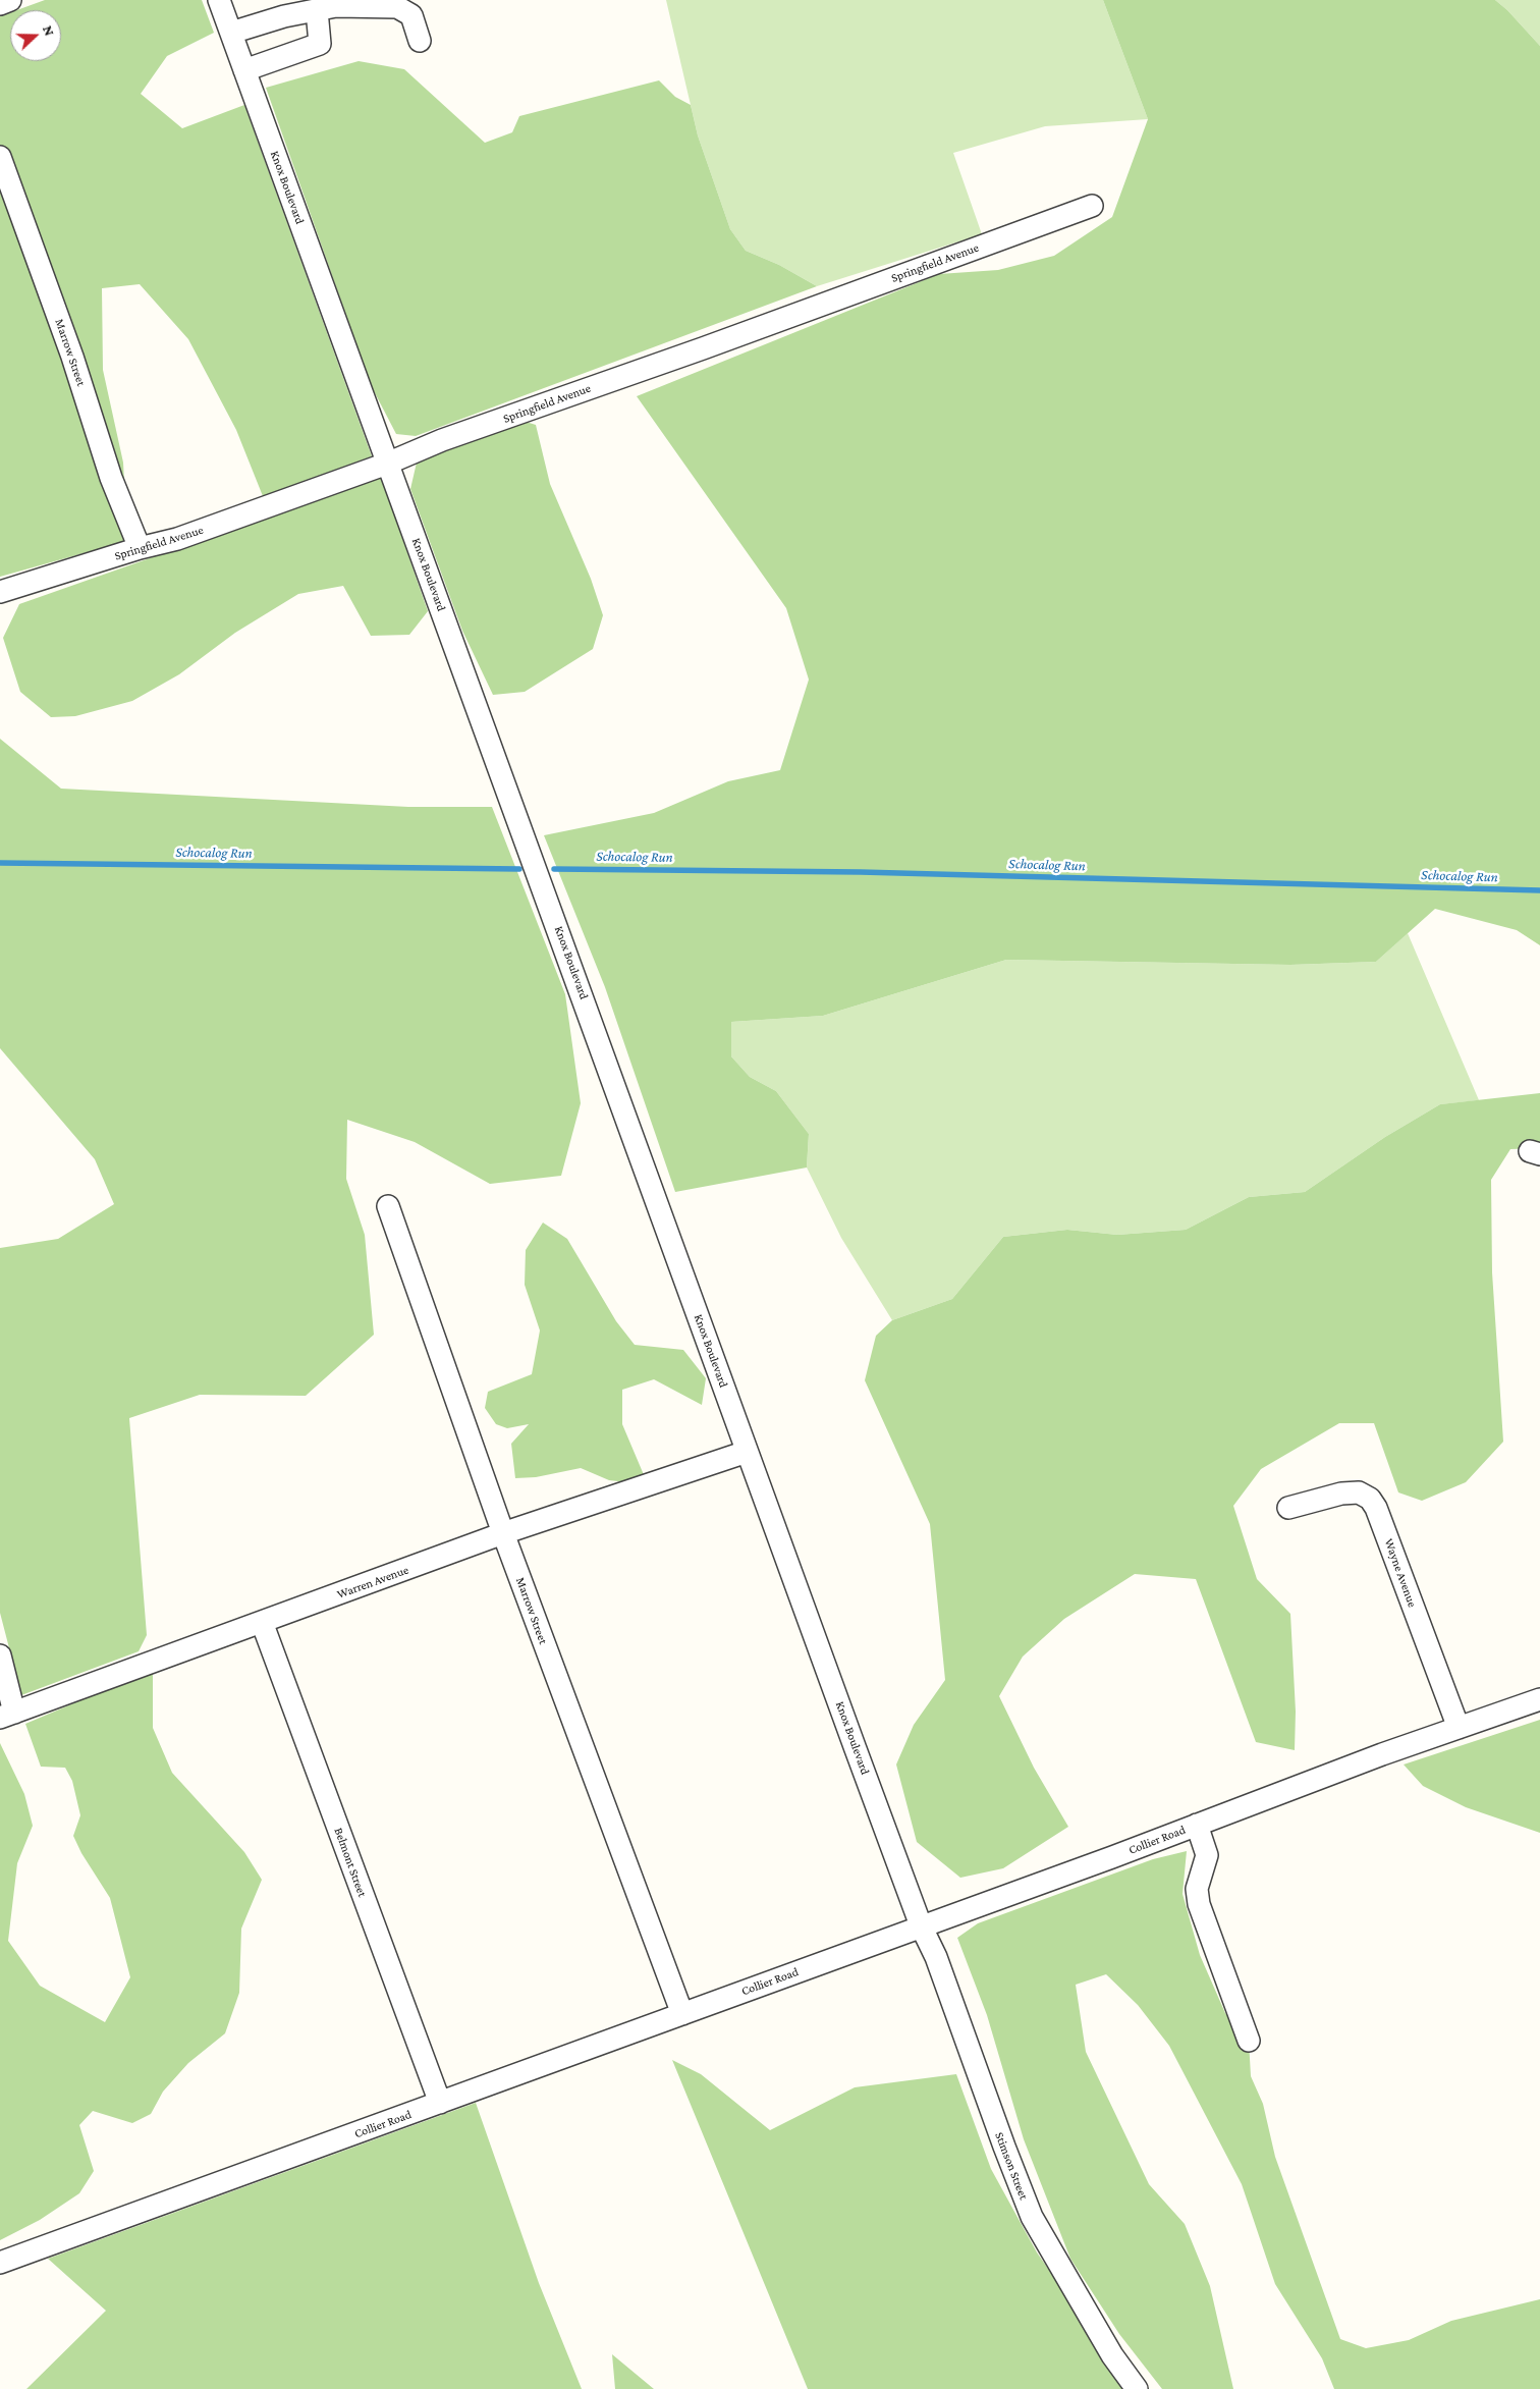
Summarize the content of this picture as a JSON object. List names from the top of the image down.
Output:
{
  "streets": {
    "street": [
      "Knox Boulevard",
      "Springfield Avenue",
      "Marrow Street",
      "Wayne Avenue",
      "Warren Avenue",
      "Collier Road",
      "Belmont Street",
      "Stimson Street"
    ]
  },
  "crossings": [
    ["Knox Boulevard", "Springfield Avenue"],
    ["Knox Boulevard", "Warren Avenue"],
    ["Knox Boulevard", "Collier Road"],
    ["Knox Boulevard", "Stimson Street"],
    ["Springfield Avenue", "Marrow Street"],
    ["Marrow Street", "Warren Avenue"],
    ["Marrow Street", "Collier Road"],
    ["Wayne Avenue", "Collier Road"],
    ["Warren Avenue", "Belmont Street"],
    ["Collier Road", "Belmont Street"],
    ["Collier Road", "Stimson Street"]
  ],
  "water": ["Schocalog Run"],
  "north": "right"
}
